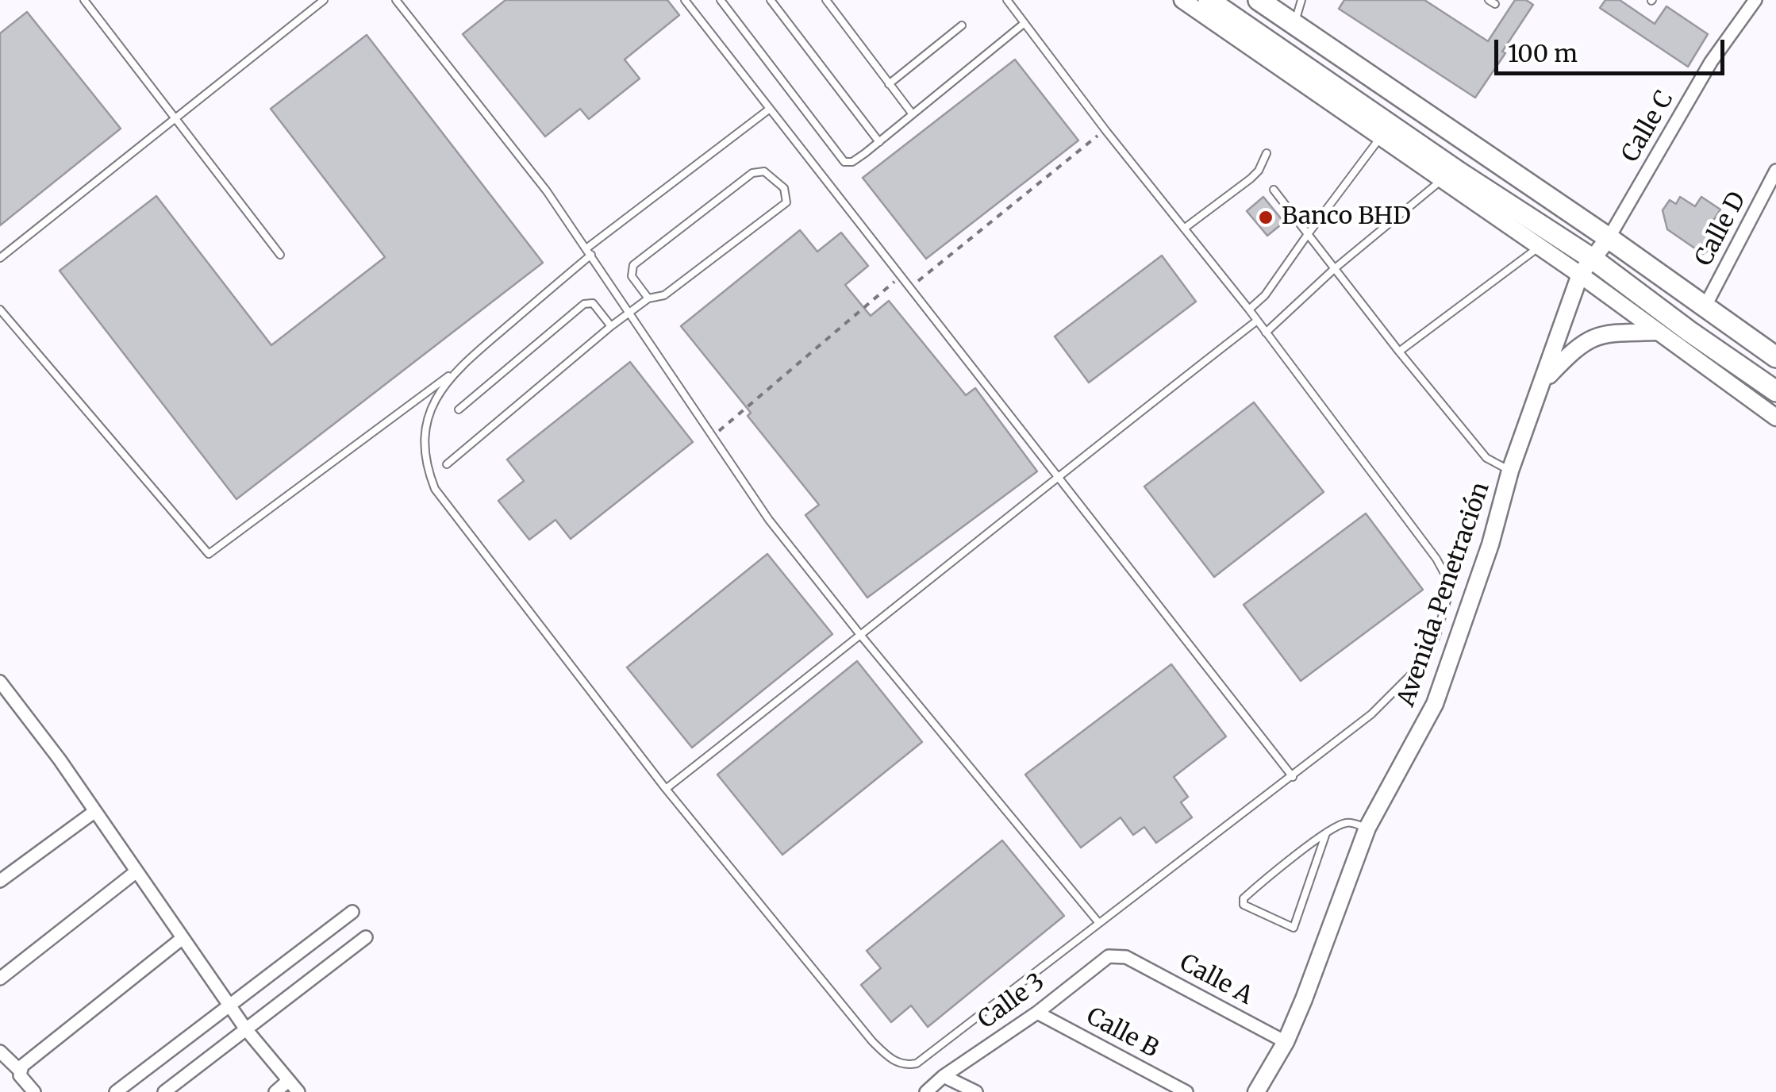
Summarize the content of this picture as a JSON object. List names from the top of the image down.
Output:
{
  "streets": {
    "street": [
      "Calle C",
      "Calle D",
      "Avenida Penetración",
      "Calle A",
      "Calle 3",
      "Calle B"
    ]
  },
  "crossings": [
    ["Calle C", "Avenida Penetración"],
    ["Avenida Penetración", "Calle A"],
    ["Calle A", "Calle 3"],
    ["Calle 3", "Calle B"]
  ],
  "places": ["Banco BHD"],
  "scale_bar": "100 m"
}
